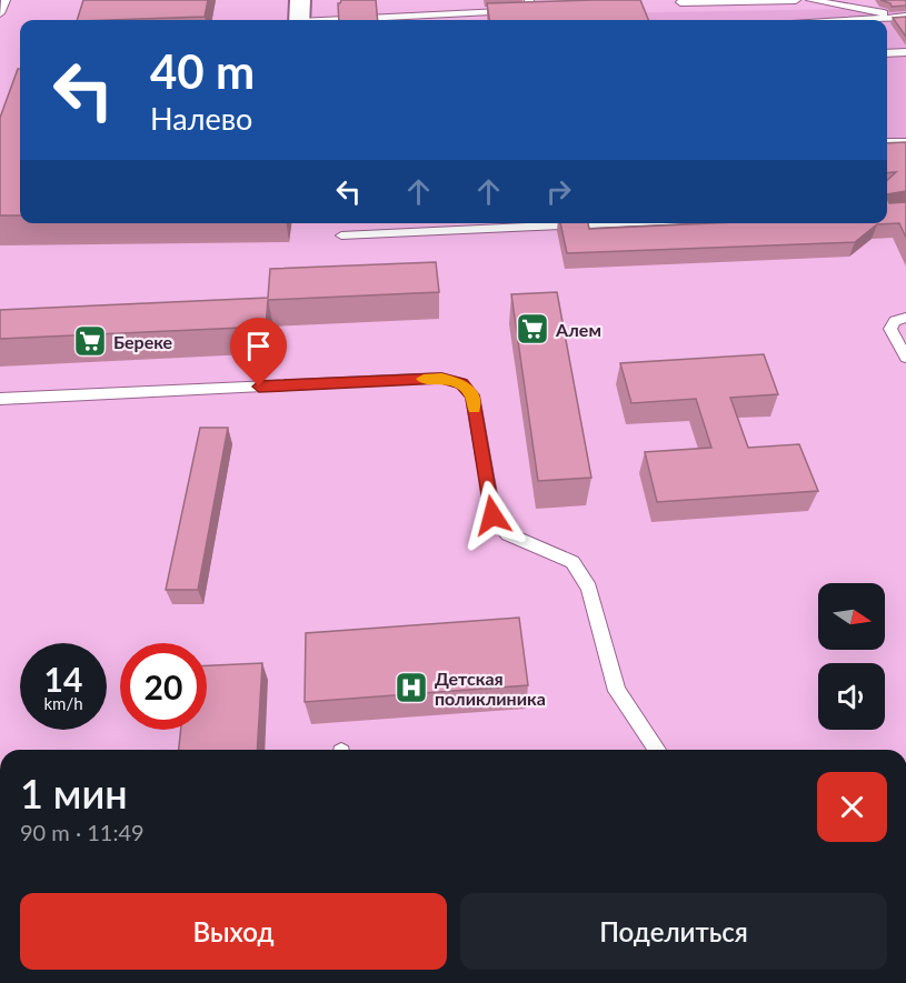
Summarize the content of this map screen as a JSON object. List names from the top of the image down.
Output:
{
  "places": {
    "supermarket": ["Алем", "Береке"],
    "hospital": ["Детская поликлиника"]
  },
  "north": "right",
  "page": {
    "turn": ["40 m", "Налево"],
    "speed": "14 km/h",
    "limit": "20",
    "heading": ["1 мин", "90 m · 11:49"],
    "buttons": ["Выход", "Поделиться"]
  }
}
